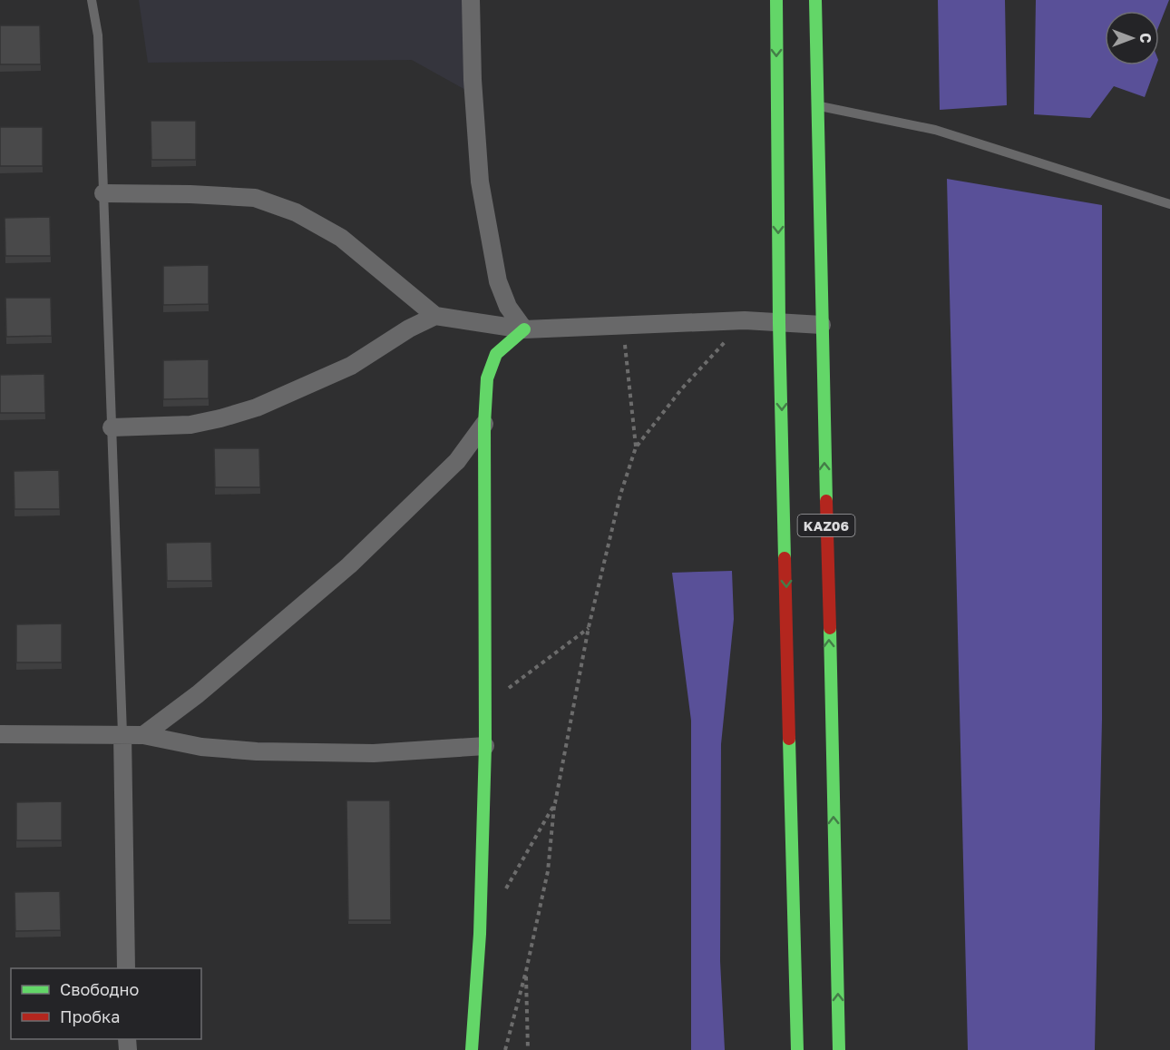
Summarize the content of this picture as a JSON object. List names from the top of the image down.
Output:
{
  "streets": {
    "main road": ["KАZ06"]
  },
  "legend": ["Свободно", "Пробка"],
  "north": "right"
}
